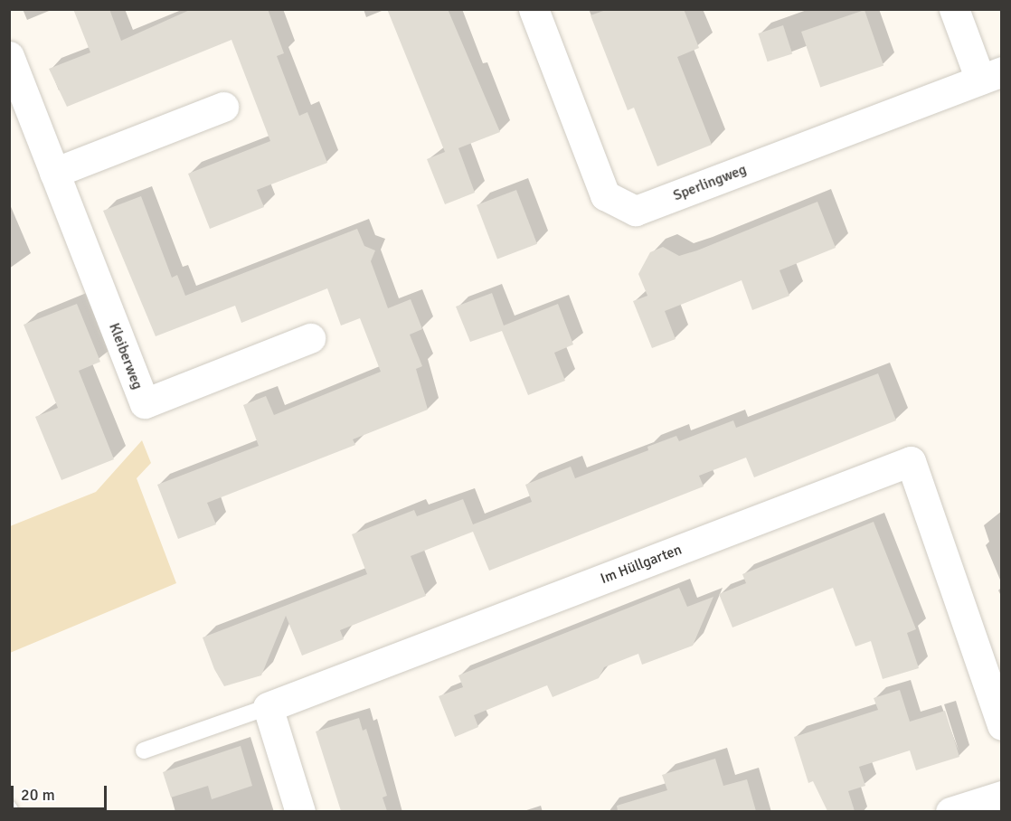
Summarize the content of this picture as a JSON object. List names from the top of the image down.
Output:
{
  "streets": {
    "street": ["Sperlingweg", "Kleiberweg", "Im Hüllgarten"]
  },
  "scale_bar": "20 m"
}
